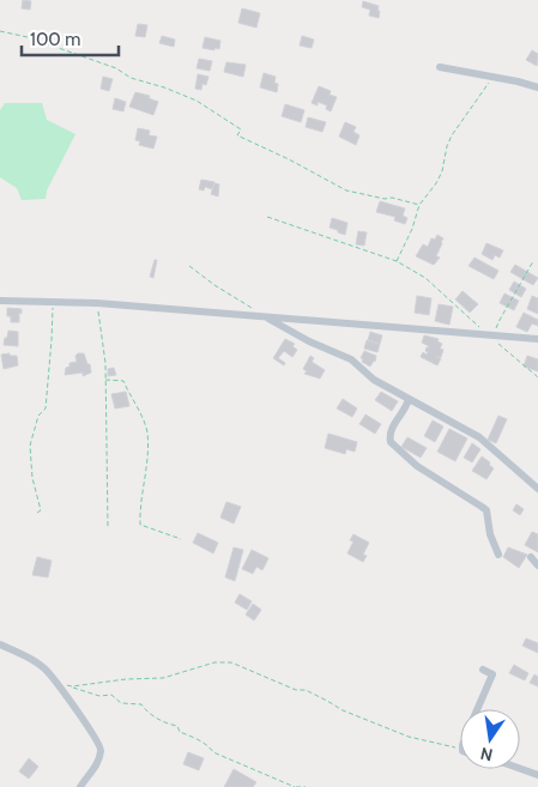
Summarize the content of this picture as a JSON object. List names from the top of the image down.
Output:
{
  "scale_bar": "100 m",
  "north": "bottom"
}
